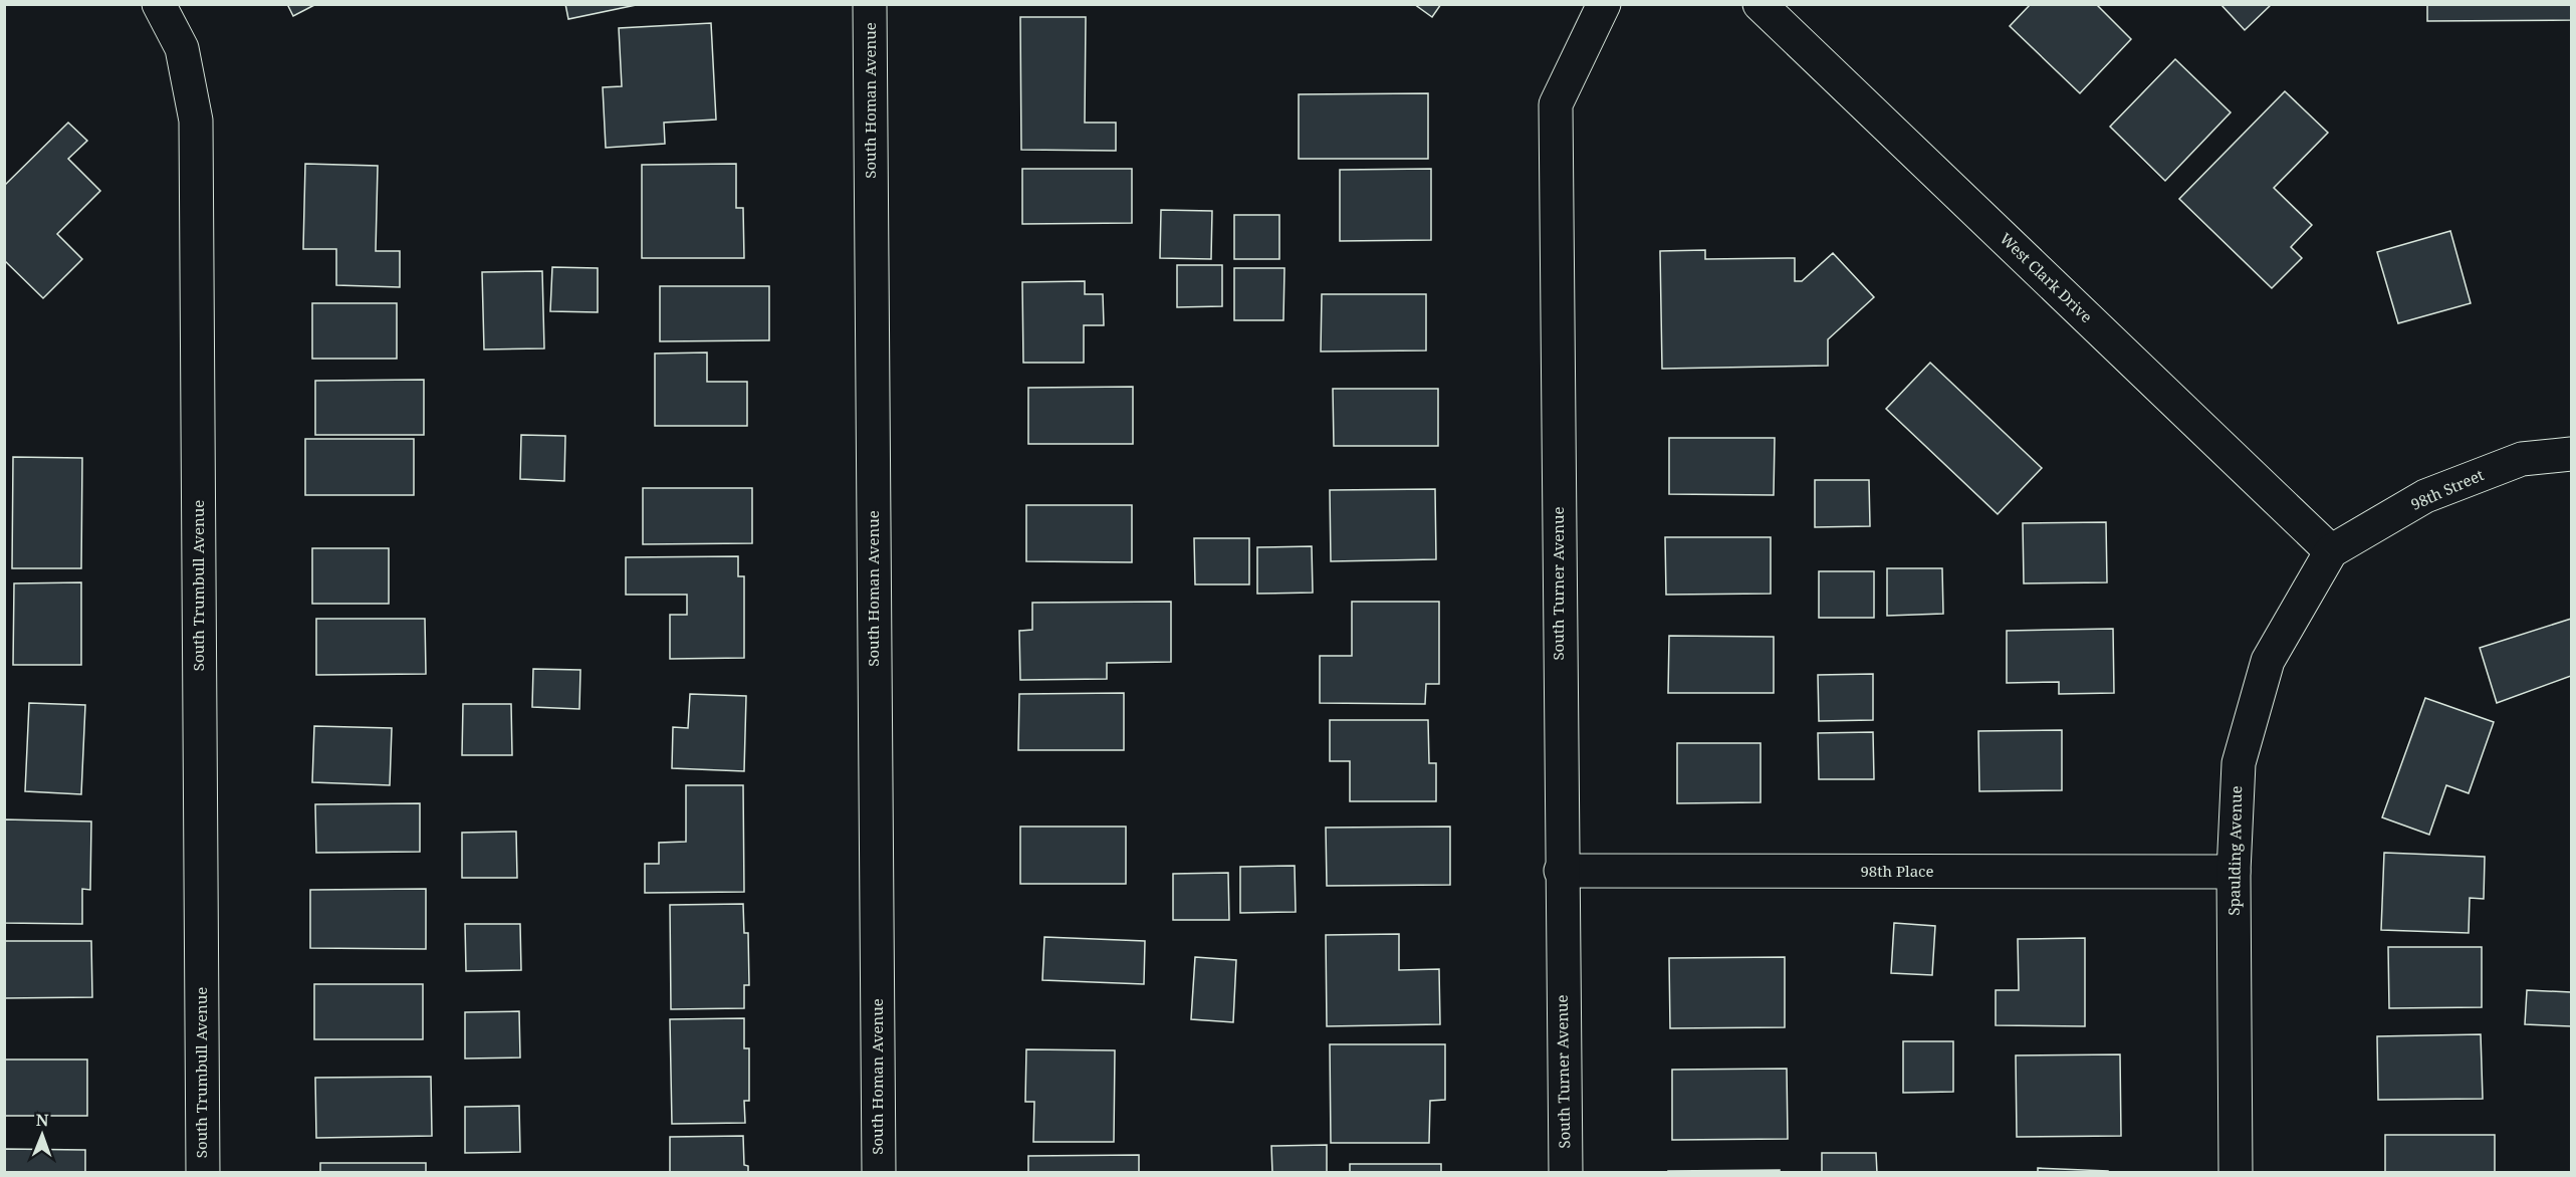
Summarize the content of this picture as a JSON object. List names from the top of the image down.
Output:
{
  "streets": {
    "street": [
      "South Homan Avenue",
      "West Clark Drive",
      "98th Street",
      "South Turner Avenue",
      "South Trumbull Avenue",
      "Spaulding Avenue",
      "98th Place"
    ]
  },
  "crossings": [
    ["West Clark Drive", "98th Street"],
    ["West Clark Drive", "Spaulding Avenue"],
    ["98th Street", "Spaulding Avenue"],
    ["South Turner Avenue", "98th Place"],
    ["Spaulding Avenue", "98th Place"]
  ],
  "north": "top"
}
